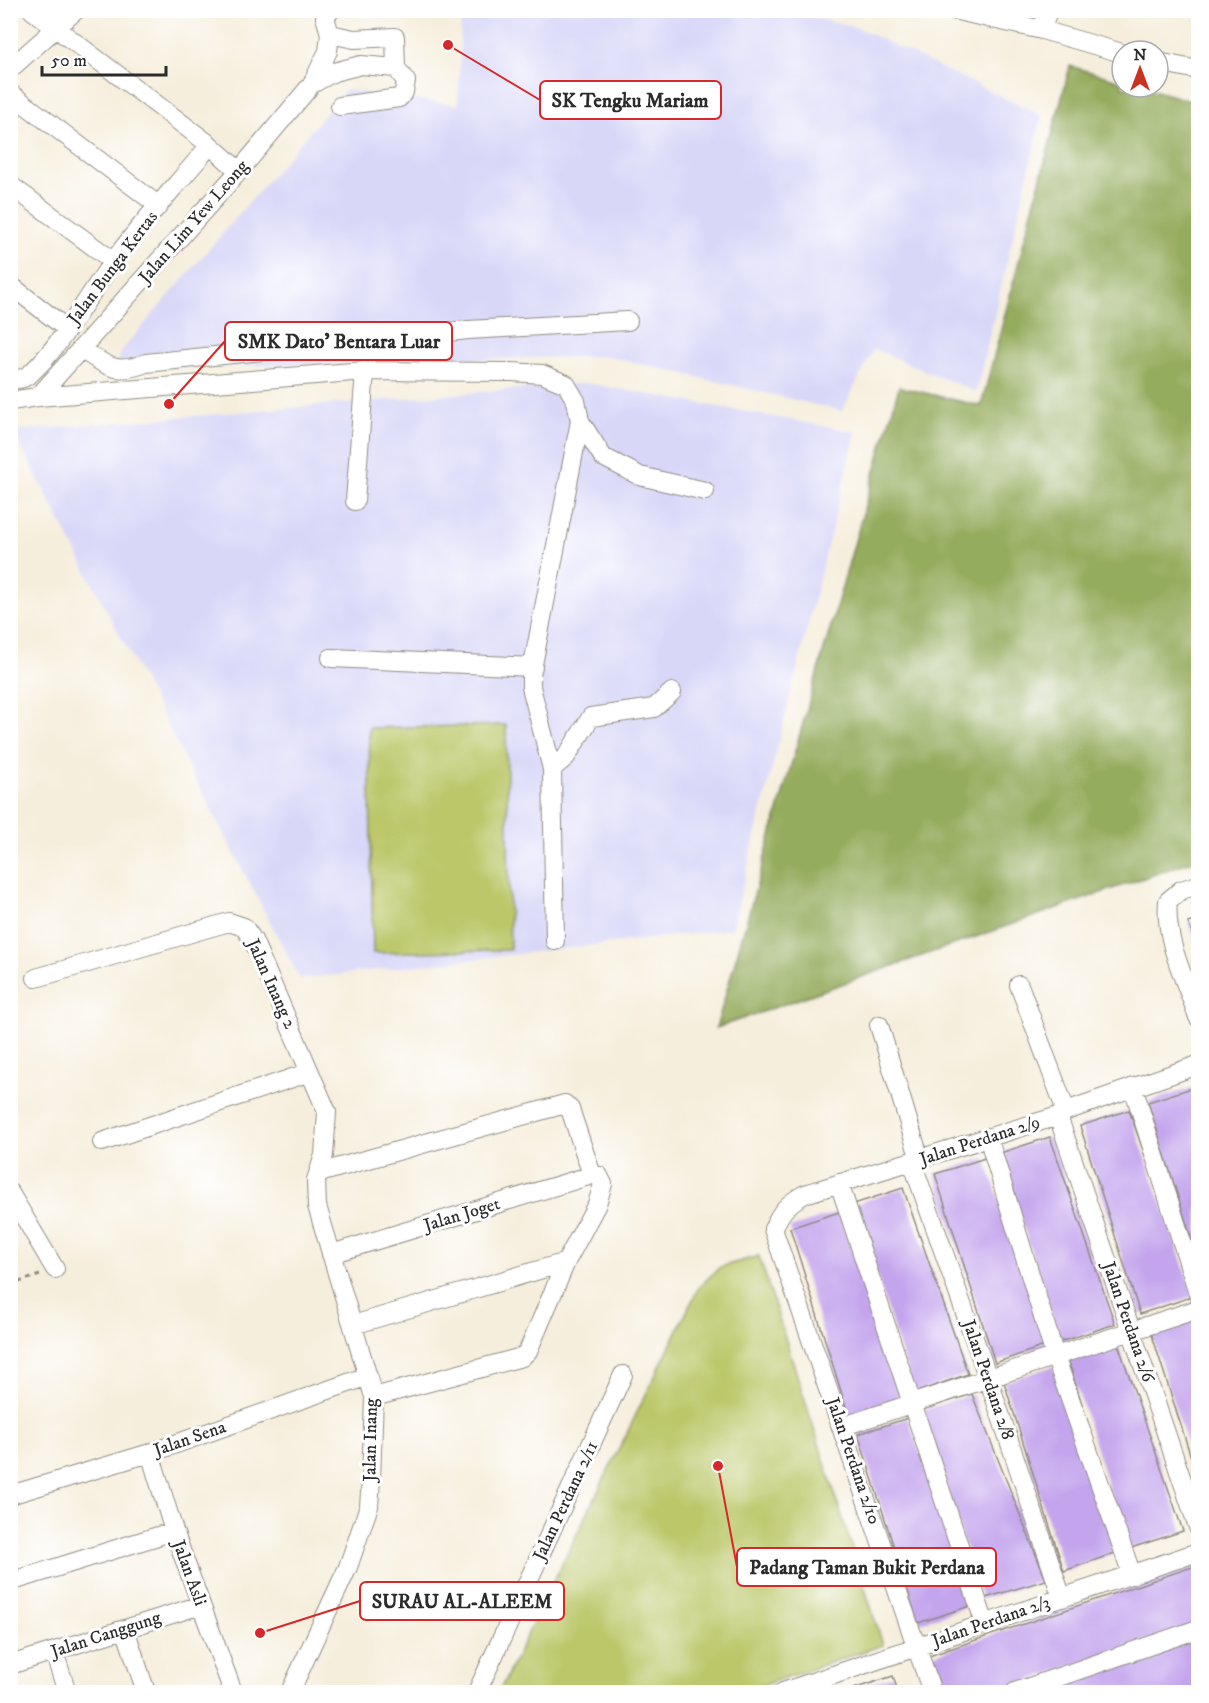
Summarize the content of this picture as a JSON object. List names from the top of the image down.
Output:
{
  "streets": {
    "street": [
      "Jalan Lim Yew Leong",
      "Jalan Bunga Kertas",
      "Jalan Inang 2",
      "Jalan Perdana 2/9",
      "Jalan Joget",
      "Jalan Perdana 2/6",
      "Jalan Perdana 2/8",
      "Jalan Sena",
      "Jalan Inang",
      "Jalan Perdana 2/10",
      "Jalan Perdana 2/11",
      "Jalan Asli",
      "Jalan Perdana 2/3",
      "Jalan Canggung"
    ]
  },
  "crossings": [
    ["Jalan Inang 2", "Jalan Inang"],
    ["Jalan Perdana 2/9", "Jalan Perdana 2/6"],
    ["Jalan Perdana 2/9", "Jalan Perdana 2/8"],
    ["Jalan Perdana 2/9", "Jalan Perdana 2/10"],
    ["Jalan Joget", "Jalan Inang"],
    ["Jalan Perdana 2/8", "Jalan Perdana 2/3"],
    ["Jalan Sena", "Jalan Inang"],
    ["Jalan Sena", "Jalan Asli"],
    ["Jalan Perdana 2/10", "Jalan Perdana 2/3"],
    ["Jalan Asli", "Jalan Canggung"]
  ],
  "places": [
    "SK Tengku Mariam",
    "SMK Dato' Bentara Luar",
    "Padang Taman Bukit Perdana",
    "SURAU AL-ALEEM"
  ],
  "scale_bar": "50 m",
  "north": "top"
}
